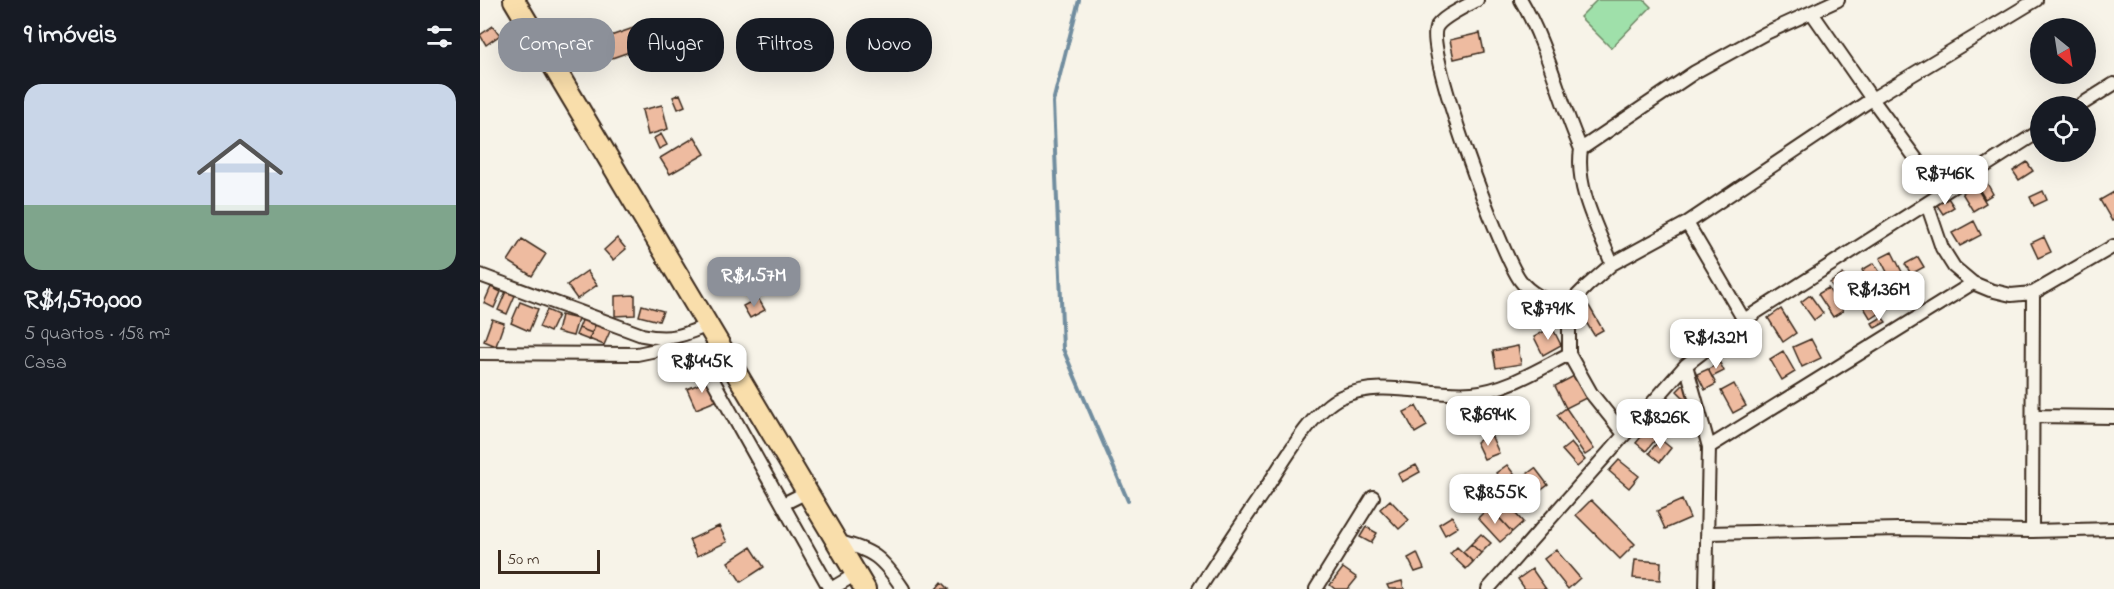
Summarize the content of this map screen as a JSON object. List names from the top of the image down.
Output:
{
  "scale_bar": "50 m",
  "north": "bottom right",
  "page": {
    "heading": "9 imóveis",
    "chip": [
      "Comprar",
      "Alugar",
      "Filtros",
      "Novo"
    ],
    "list": [
      {
        "name": "R$1,570,000",
        "note": "5 quartos · 158 m² · Casa"
      }
    ],
    "price": [
      "R$746K",
      "R$1.57M",
      "R$1.36M",
      "R$791K",
      "R$1.32M",
      "R$445K",
      "R$694K",
      "R$826K",
      "R$855K"
    ],
    "scale": "50 m"
  }
}
